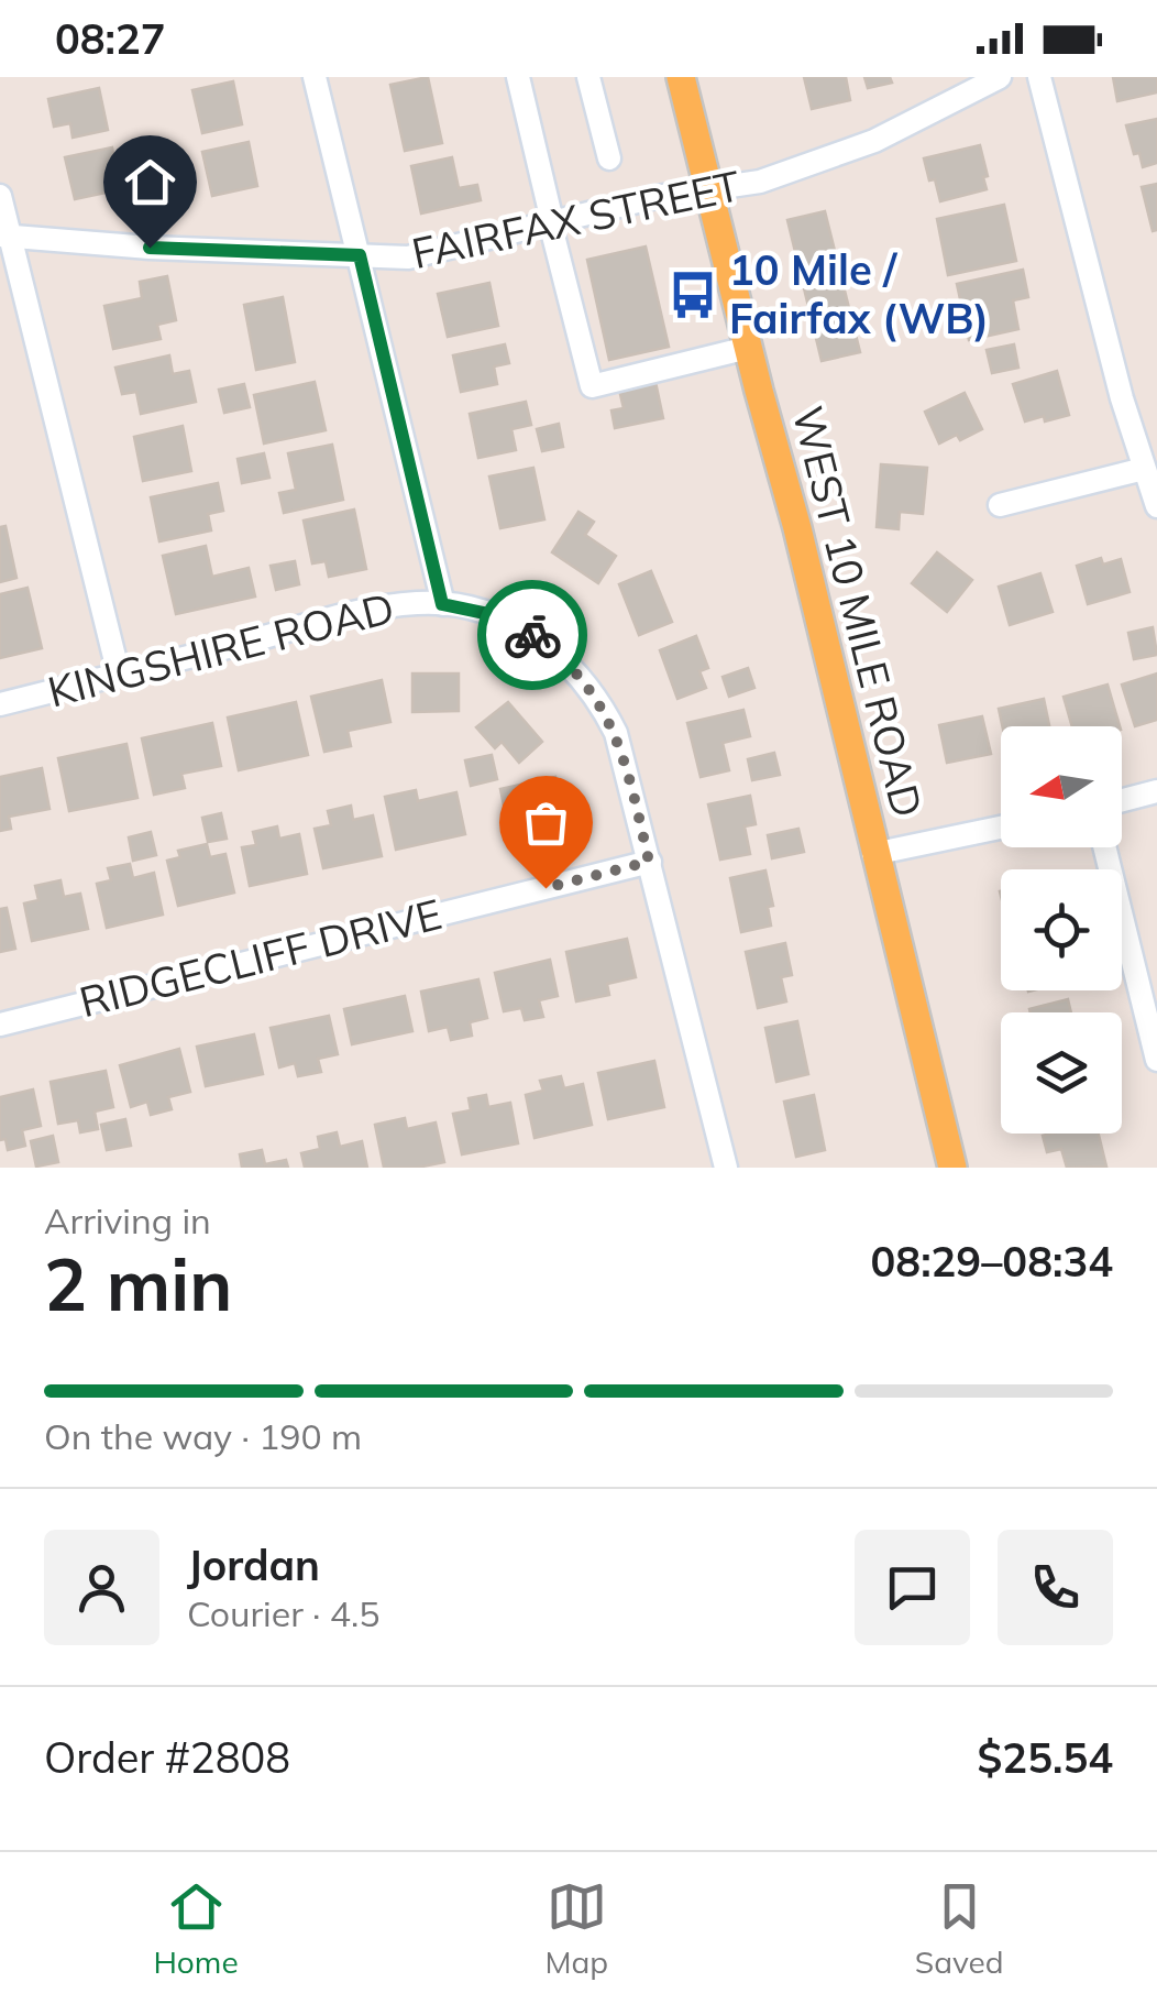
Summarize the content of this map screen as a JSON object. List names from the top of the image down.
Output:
{
  "streets": {
    "main road": ["WEST 10 MILE ROAD"],
    "street": ["FAIRFAX STREET", "KINGSHIRE ROAD", "RIDGECLIFF DRIVE"]
  },
  "crossings": [
    ["FAIRFAX STREET", "WEST 10 MILE ROAD"],
    ["KINGSHIRE ROAD", "RIDGECLIFF DRIVE"]
  ],
  "places": {
    "bus stop": ["10 Mile / Fairfax (WB)"]
  },
  "north": "left",
  "page": {
    "status": "08:27",
    "heading": ["2 min", "Arriving in", "08:29–08:34"],
    "panel": [
      "Jordan",
      "Courier · 4.5",
      "Order #2808",
      "$25.54"
    ],
    "bar": "On the way · 190 m",
    "tabs": ["Home", "Map", "Saved"]
  }
}
